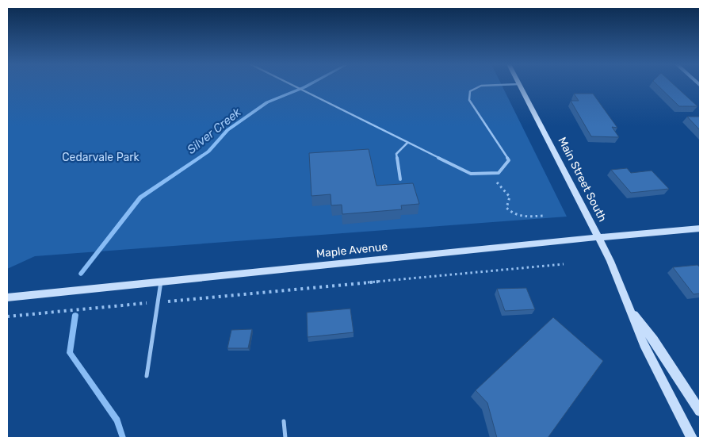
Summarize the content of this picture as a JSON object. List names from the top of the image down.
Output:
{
  "streets": {
    "main road": ["Main Street South", "Maple Avenue"]
  },
  "crossings": [
    ["Main Street South", "Maple Avenue"]
  ],
  "water": ["Silver Creek"],
  "parks": ["Cedarvale Park"]
}
